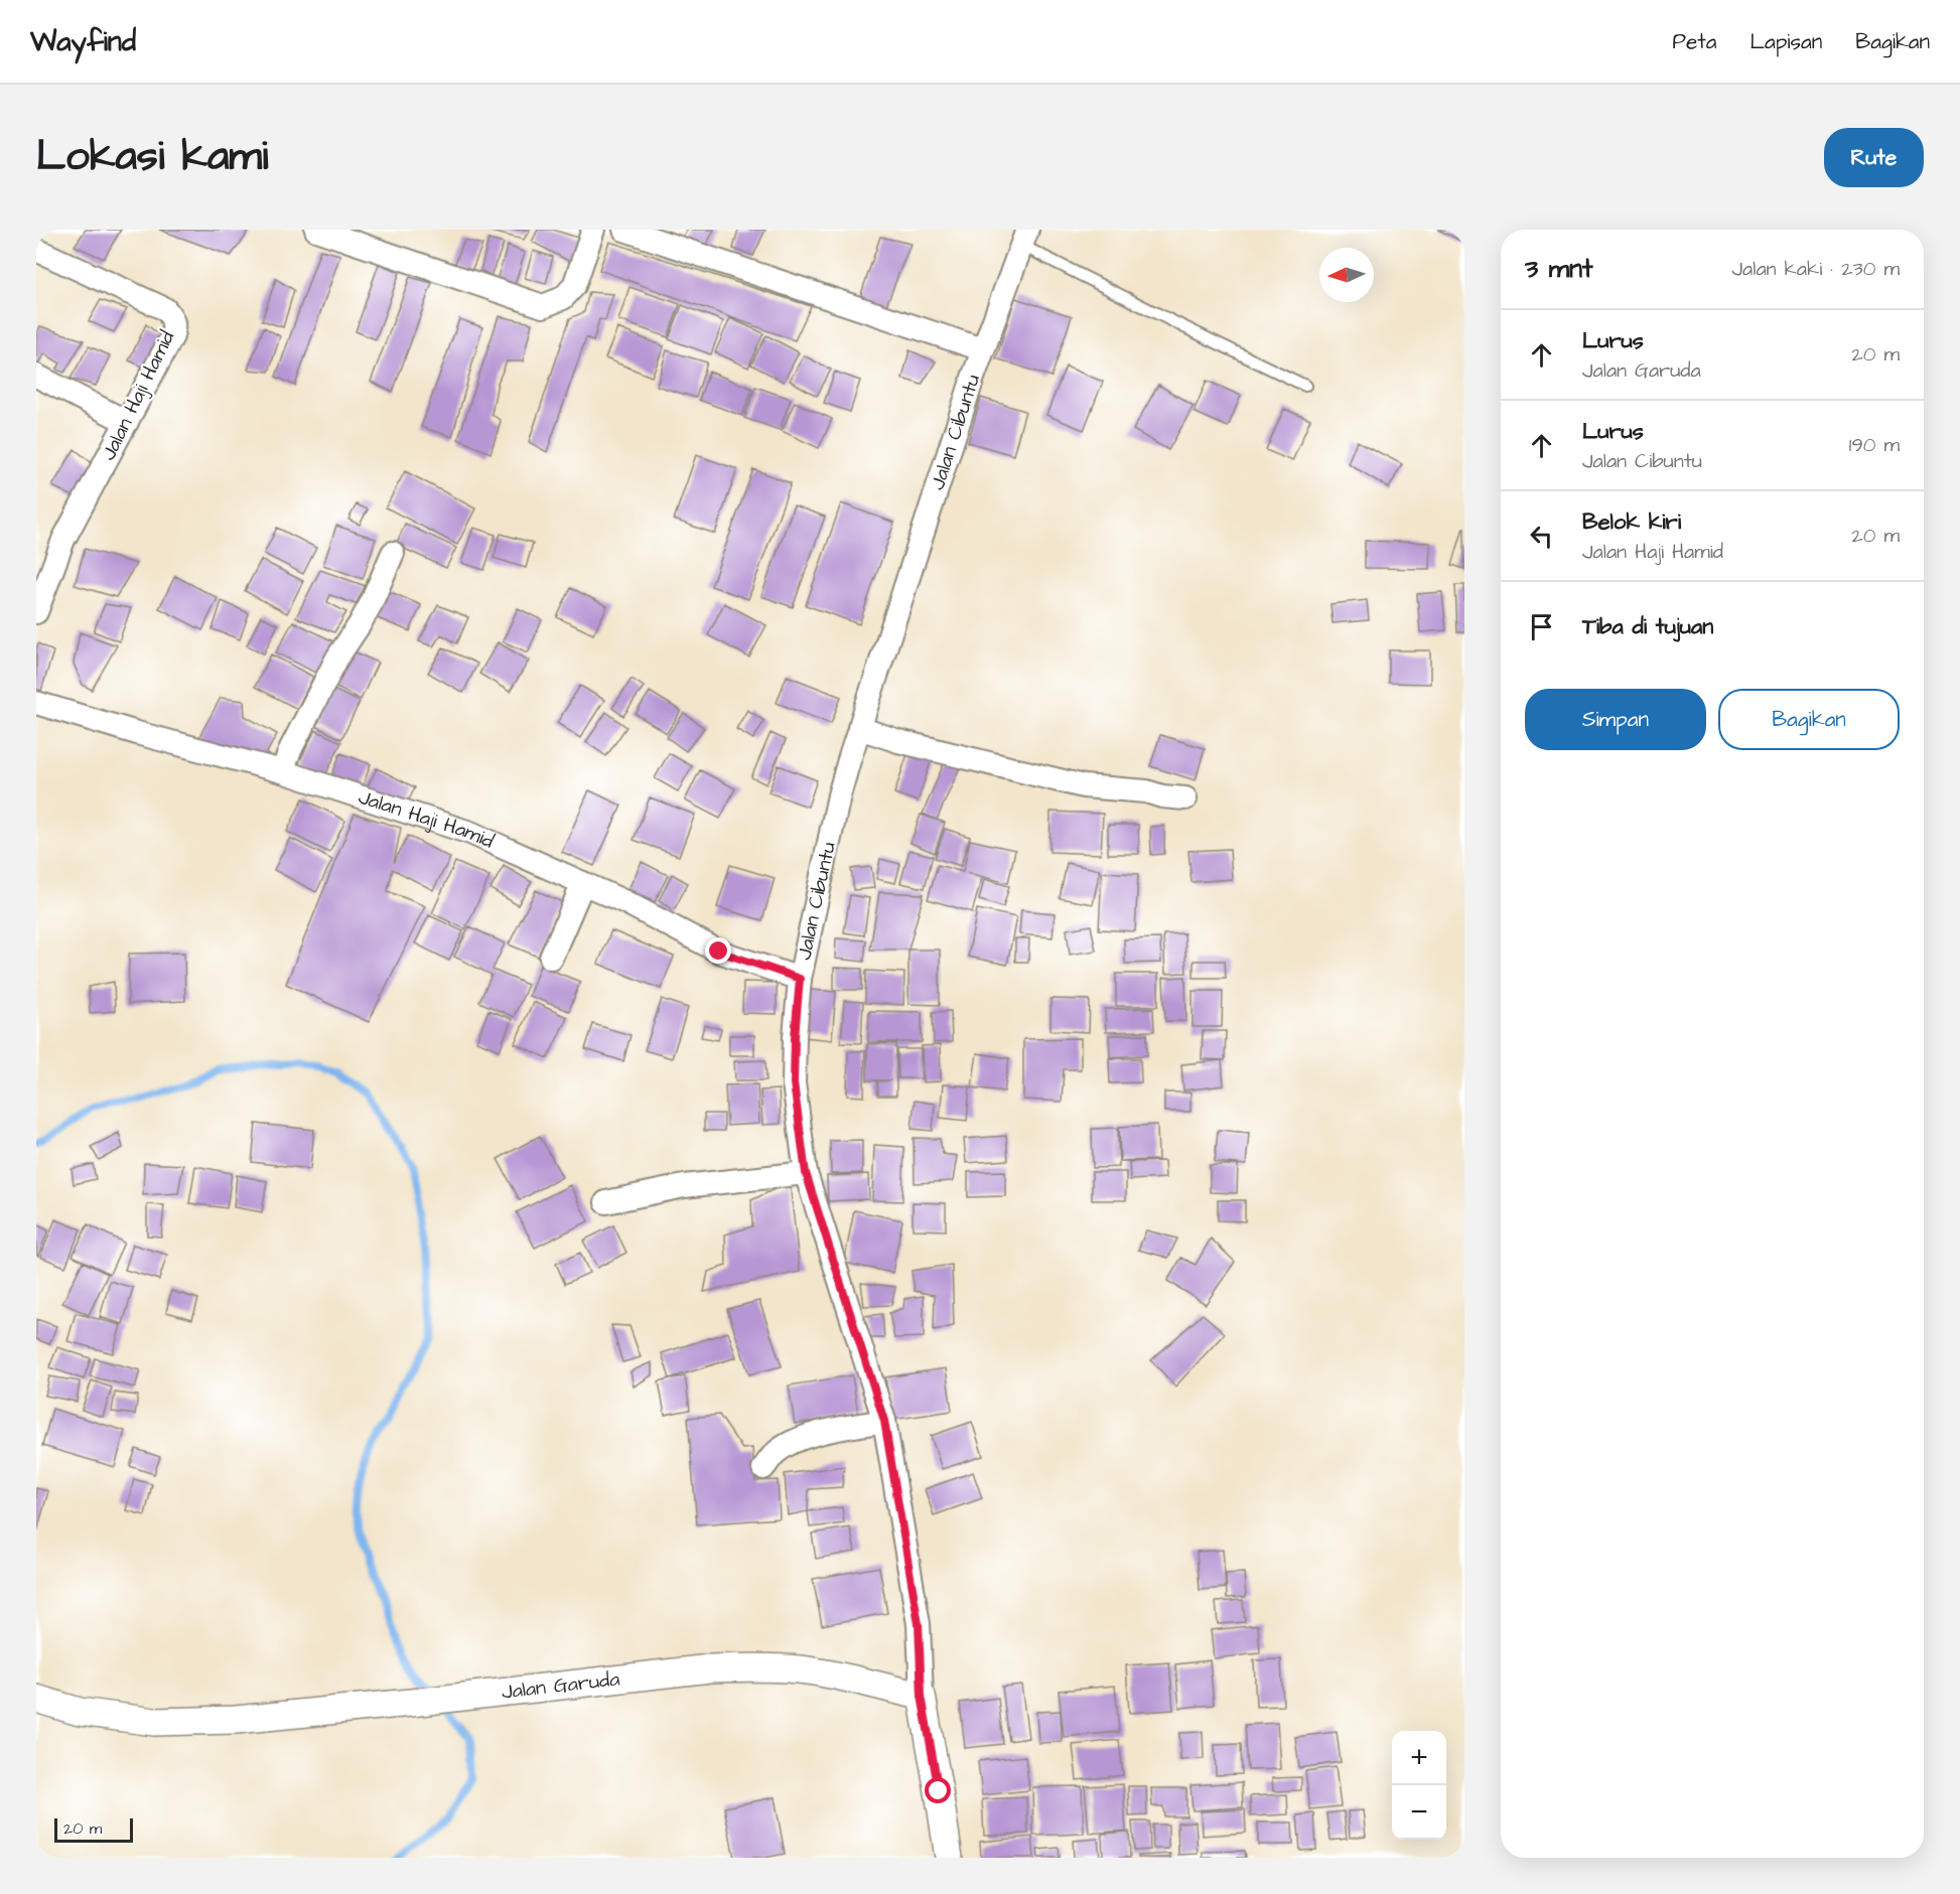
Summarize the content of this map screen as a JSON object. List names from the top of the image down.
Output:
{
  "streets": {
    "street": ["Jalan Haji Hamid", "Jalan Cibuntu", "Jalan Garuda"]
  },
  "crossings": [
    ["Jalan Haji Hamid", "Jalan Cibuntu"],
    ["Jalan Cibuntu", "Jalan Garuda"]
  ],
  "scale_bar": "20 m",
  "north": "left",
  "page": {
    "header": "Wayfind",
    "nav": ["Peta", "Lapisan", "Bagikan"],
    "title": "Lokasi kami",
    "buttons": [
      "Rute",
      ["Simpan", "Bagikan"]
    ],
    "heading": ["3 mnt", "Jalan kaki · 230 m"],
    "list": [
      ["Lurus", "Jalan Garuda", "20 m"],
      ["Lurus", "Jalan Cibuntu", "190 m"],
      ["Belok kiri", "Jalan Haji Hamid", "20 m"],
      "Tiba di tujuan"
    ],
    "map_buttons": ["+", "−"],
    "scale": "20 m"
  }
}
